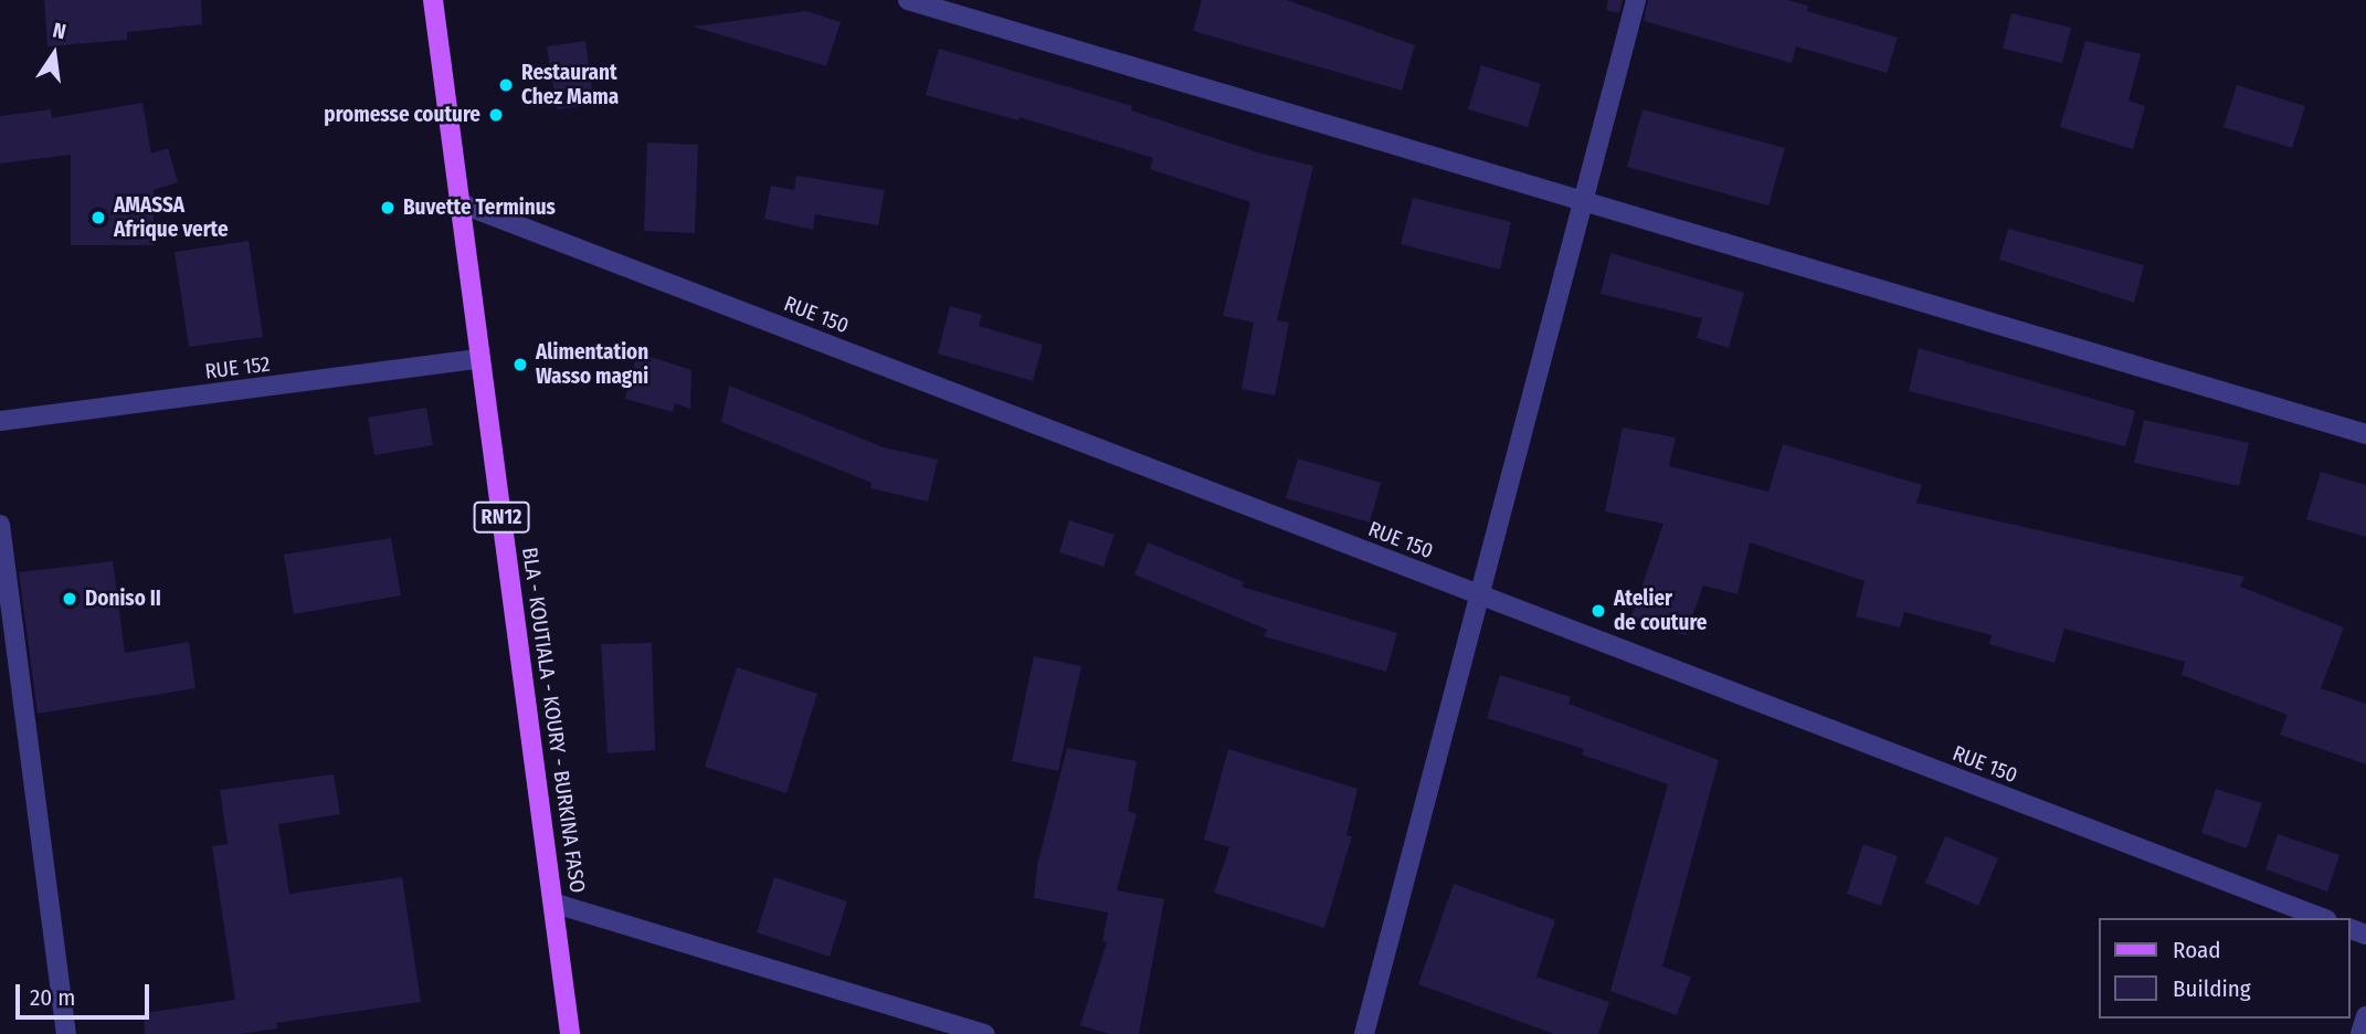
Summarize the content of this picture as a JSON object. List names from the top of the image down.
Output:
{
  "streets": {
    "main road": ["RN12", "BLA - KOUTIALA - KOURY - BURKINA FASO"],
    "street": ["RUE 150", "RUE 152"]
  },
  "crossings": [
    ["RUE 150", "BLA - KOUTIALA - KOURY - BURKINA FASO"],
    ["RUE 152", "BLA - KOUTIALA - KOURY - BURKINA FASO"]
  ],
  "places": [
    "Restaurant Chez Mama",
    "promesse couture",
    "Buvette Terminus",
    "AMASSA Afrique verte",
    "Alimentation Wasso magni",
    "Doniso II",
    "Atelier de couture"
  ],
  "legend": ["Road", "Building"],
  "scale_bar": "20 m",
  "north": "top"
}
